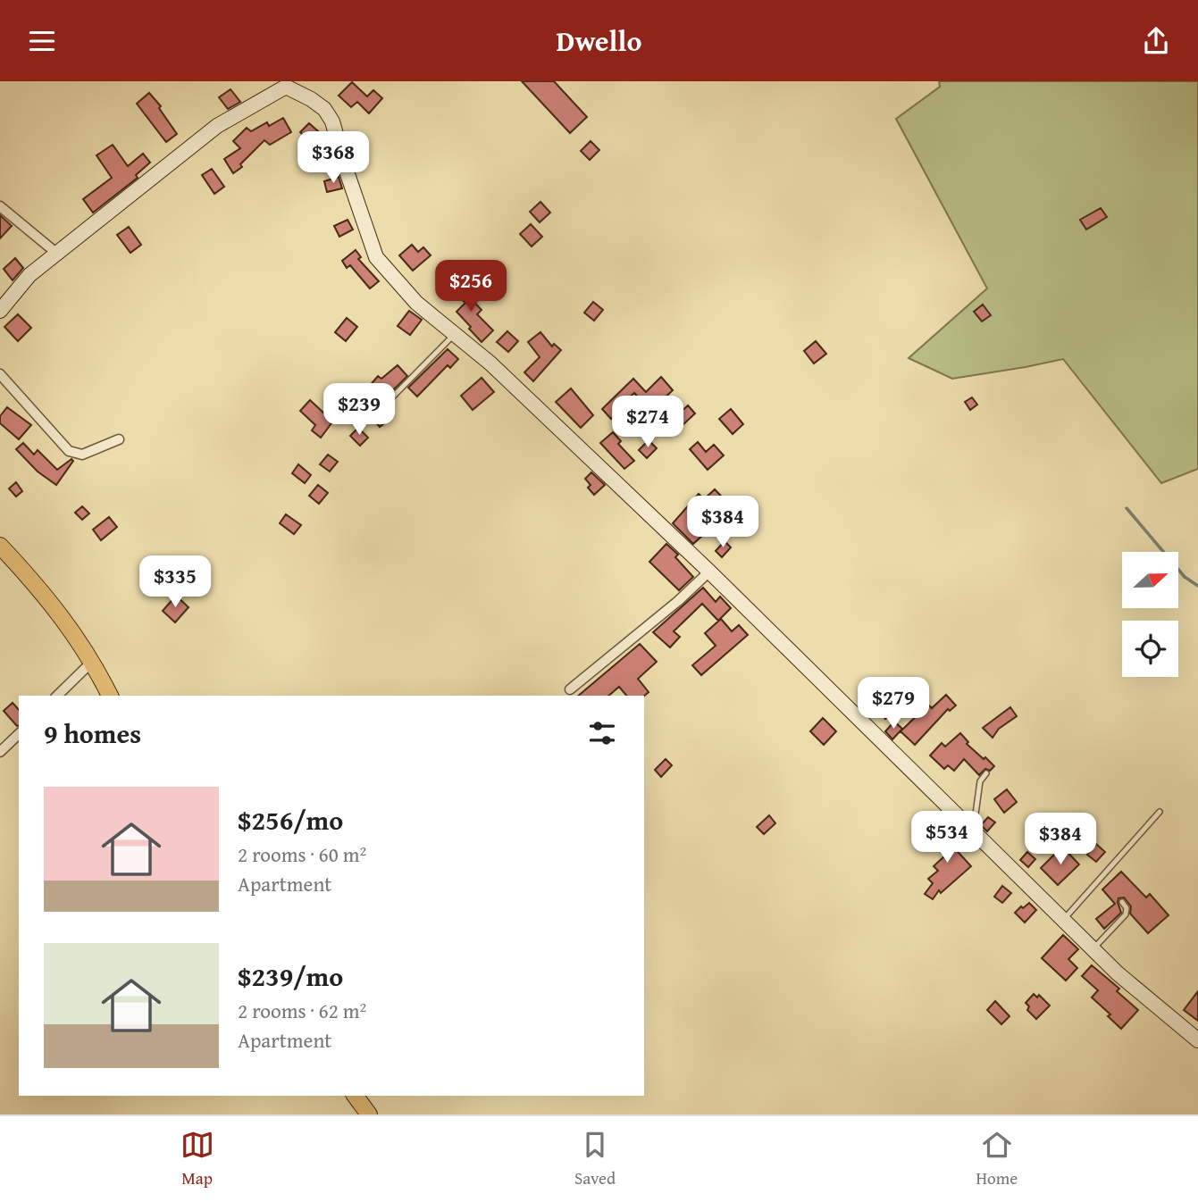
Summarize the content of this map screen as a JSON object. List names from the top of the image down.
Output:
{
  "north": "right",
  "page": {
    "header": "Dwello",
    "price": [
      "$368",
      "$256",
      "$239",
      "$274",
      "$384",
      "$335",
      "$279",
      "$534",
      "$384"
    ],
    "heading": "9 homes",
    "list": [
      {
        "name": "$256/mo",
        "note": "2 rooms · 60 m² · Apartment"
      },
      {
        "name": "$239/mo",
        "note": "2 rooms · 62 m² · Apartment"
      }
    ],
    "tabs": ["Map", "Saved", "Home"]
  }
}
